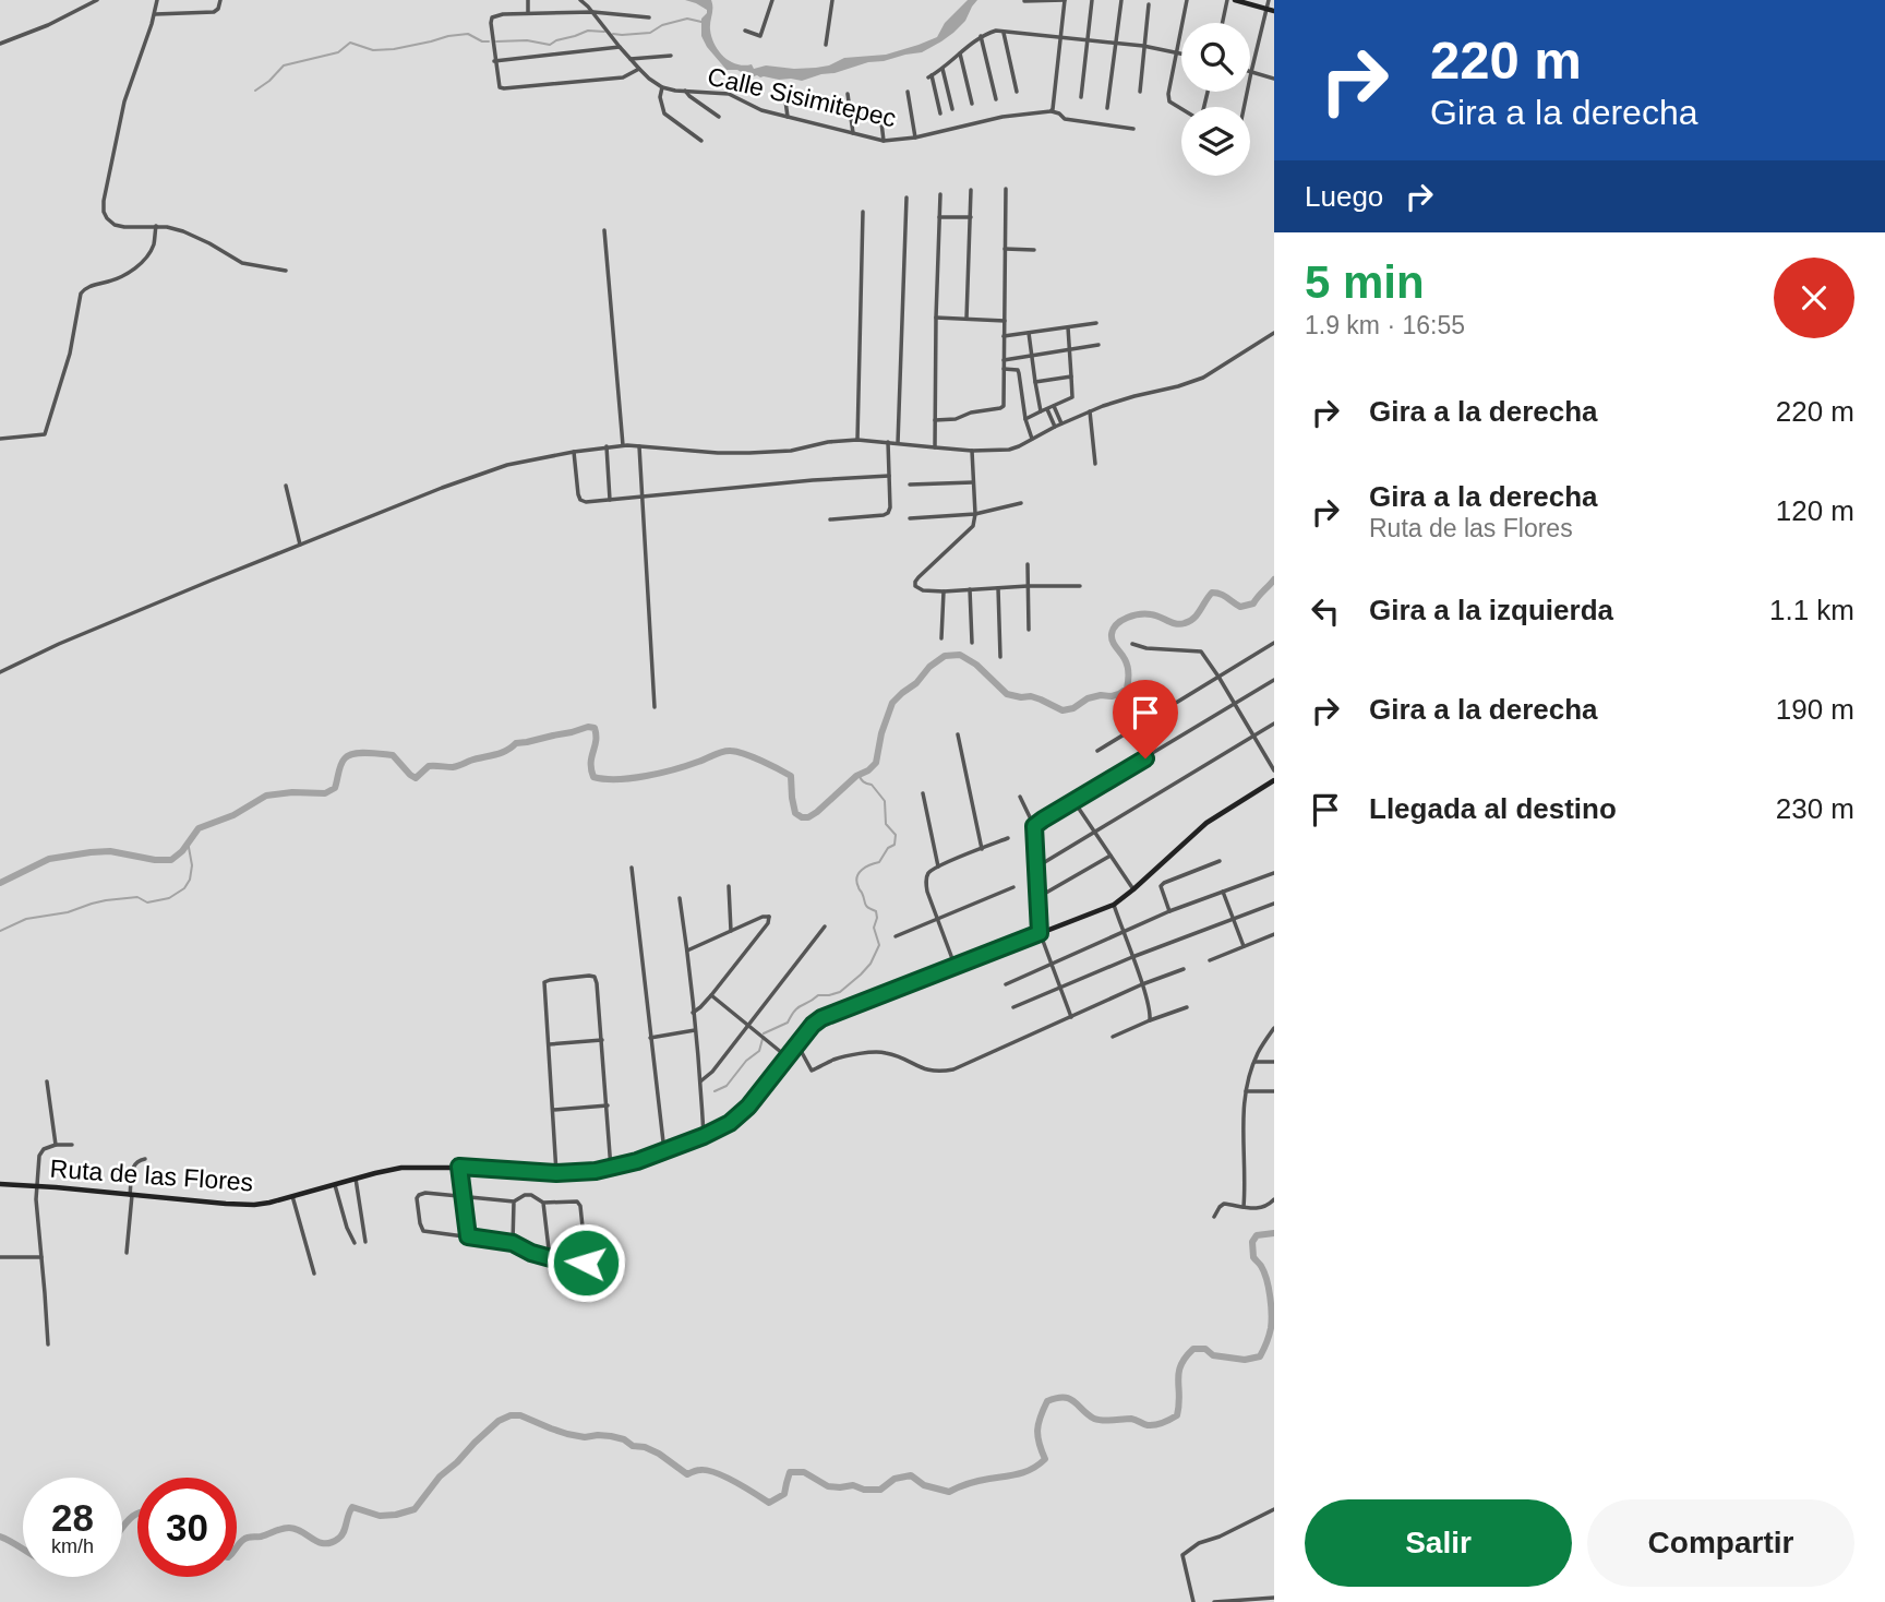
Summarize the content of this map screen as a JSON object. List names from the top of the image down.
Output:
{
  "streets": {
    "main road": ["Ruta de las Flores"],
    "street": ["Calle Sisimitepec"]
  },
  "page": {
    "turn": ["220 m", "Gira a la derecha"],
    "then": "Luego",
    "heading": ["5 min", "1.9 km · 16:55"],
    "list": [
      {
        "name": "Gira a la derecha",
        "value": "220 m"
      },
      {
        "name": "Gira a la derecha",
        "note": "Ruta de las Flores",
        "value": "120 m"
      },
      {
        "name": "Gira a la izquierda",
        "value": "1.1 km"
      },
      {
        "name": "Gira a la derecha",
        "value": "190 m"
      },
      {
        "name": "Llegada al destino",
        "value": "230 m"
      }
    ],
    "speed": "28 km/h",
    "limit": "30",
    "buttons": ["Salir", "Compartir"]
  }
}
